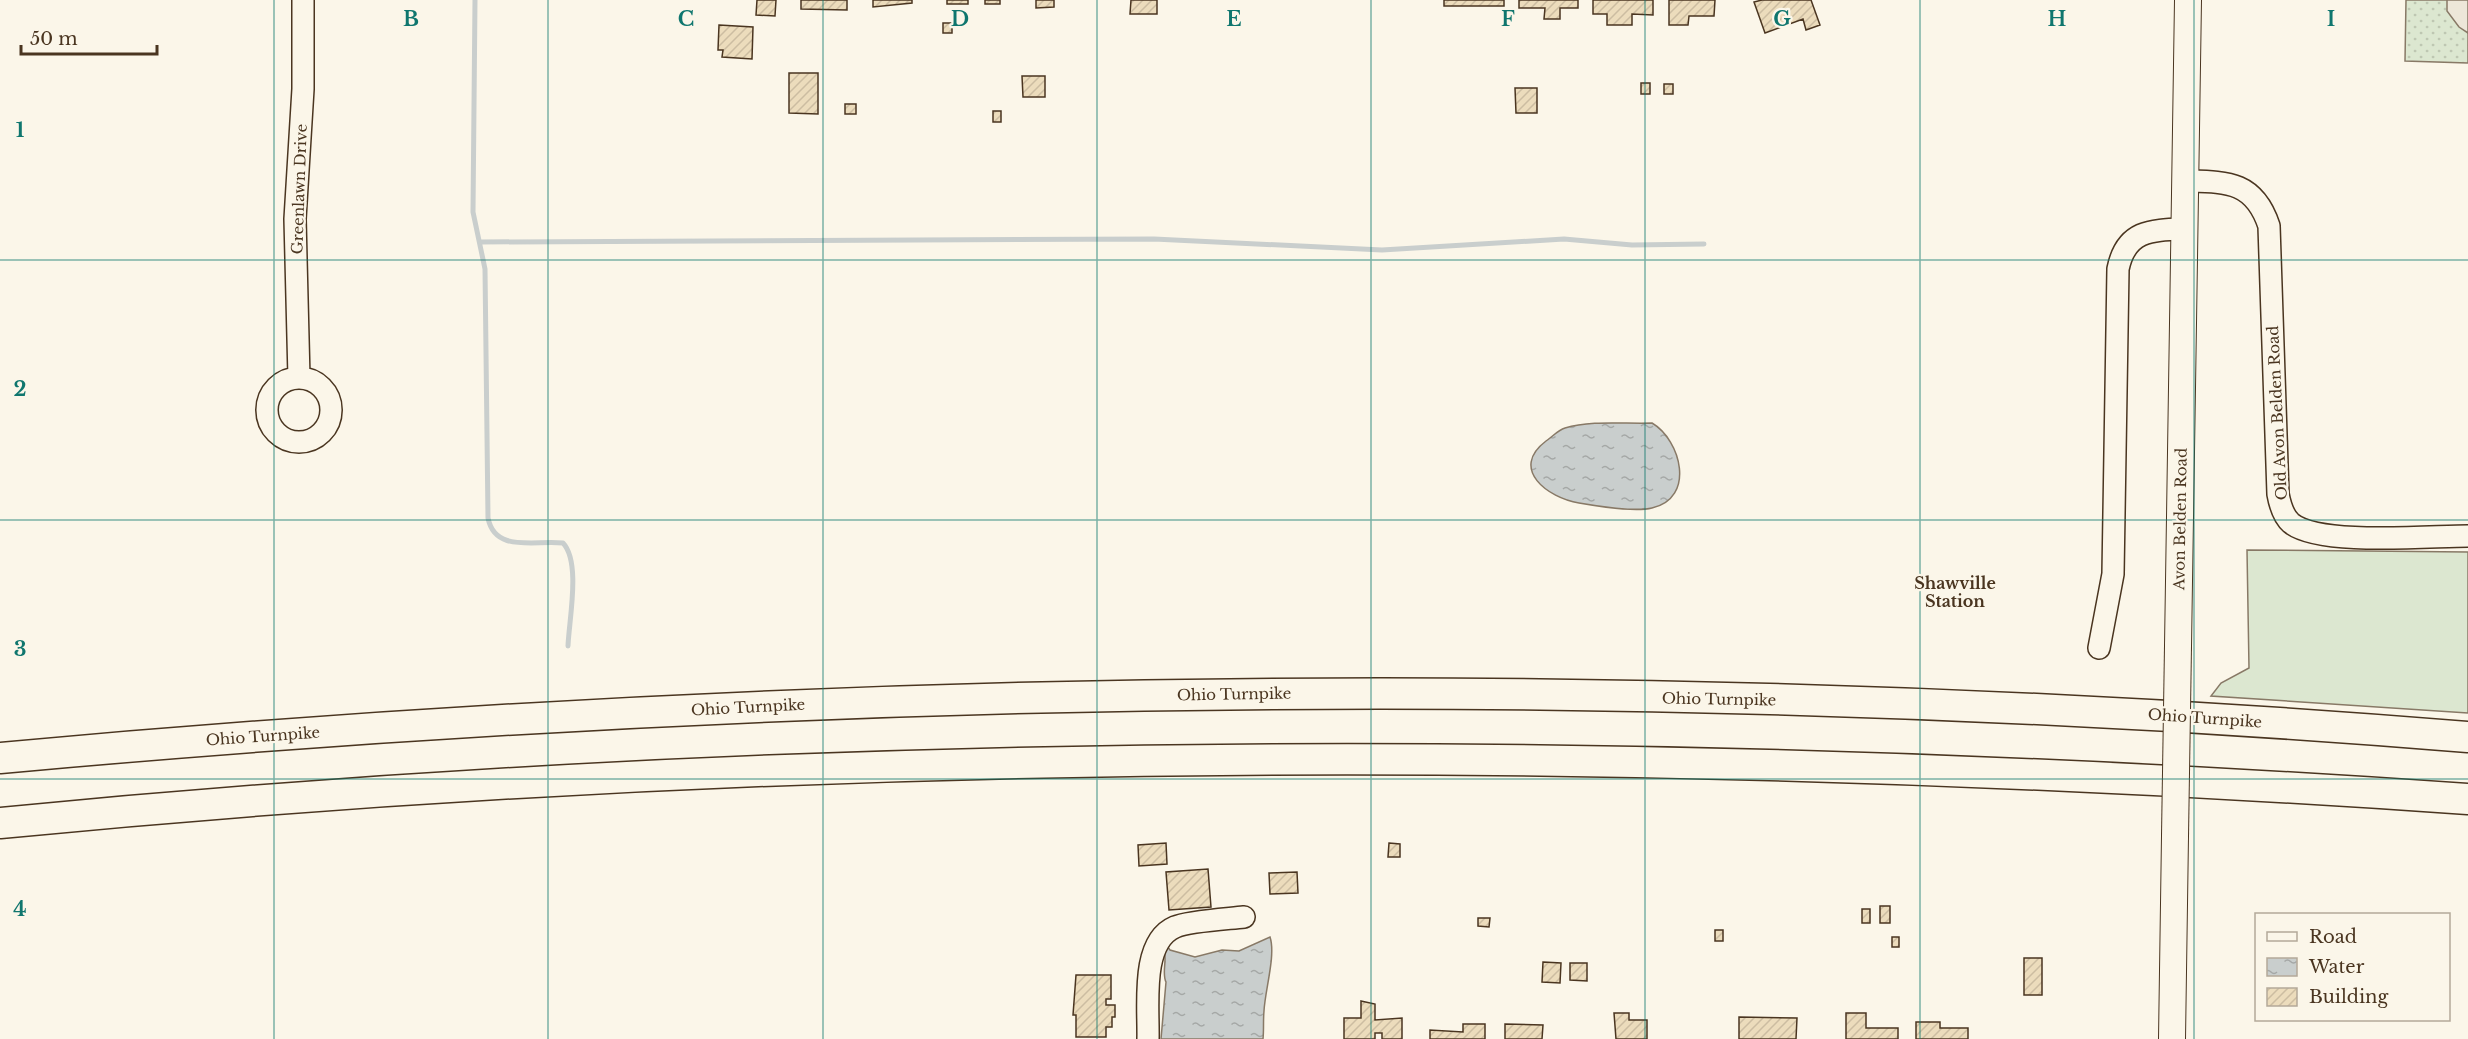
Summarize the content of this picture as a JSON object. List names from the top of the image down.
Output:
{
  "streets": {
    "highway": ["Ohio Turnpike"],
    "main road": ["Avon Belden Road"],
    "street": ["Greenlawn Drive", "Old Avon Belden Road"]
  },
  "crossings": [
    ["Old Avon Belden Road", "Avon Belden Road"]
  ],
  "districts": ["Shawville Station"],
  "legend": ["Road", "Water", "Building"],
  "scale_bar": "50 m",
  "grid": {
    "columns": [
      "B",
      "C",
      "D",
      "E",
      "F",
      "G",
      "H",
      "I"
    ],
    "rows": [
      "1",
      "2",
      "3",
      "4"
    ]
  }
}
